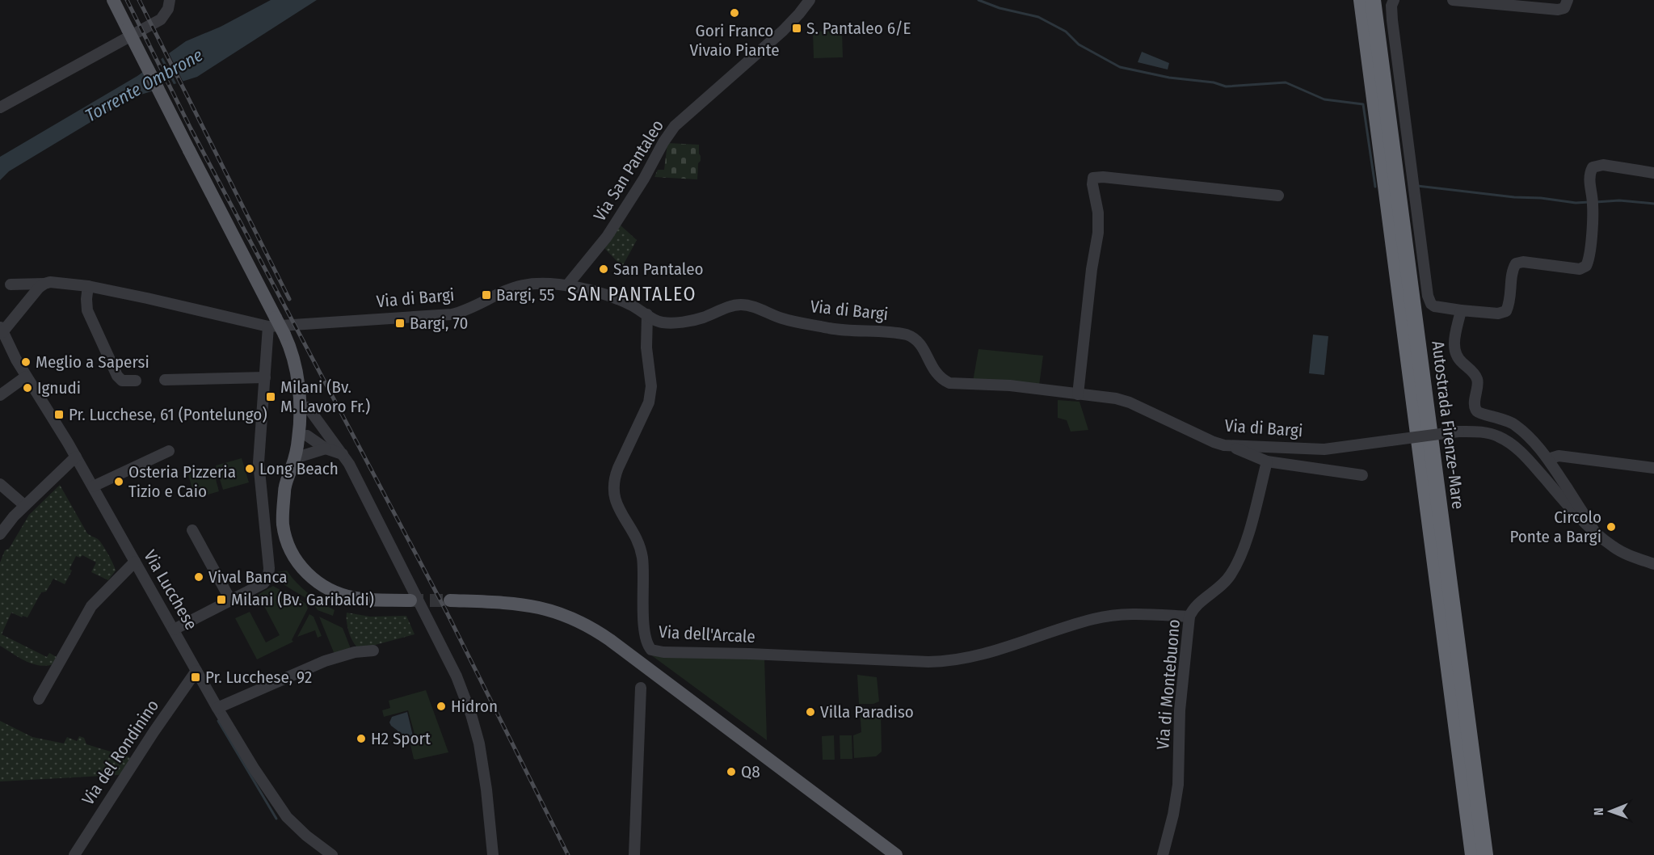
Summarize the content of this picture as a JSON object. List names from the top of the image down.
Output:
{
  "streets": {
    "highway": ["Autostrada Firenze-Mare"],
    "street": [
      "Via San Pantaleo",
      "Via di Bargi",
      "Via Lucchese",
      "Via dell'Arcale",
      "Via di Montebuono",
      "Via del Rondinino"
    ]
  },
  "crossings": [
    ["Via San Pantaleo", "Via di Bargi"],
    ["Via di Bargi", "Via dell'Arcale"],
    ["Via Lucchese", "Via del Rondinino"],
    ["Via dell'Arcale", "Via di Montebuono"]
  ],
  "districts": ["SAN PANTALEO"],
  "water": ["Torrente Ombrone"],
  "places": {
    "other": [
      "Gori Franco Vivaio Piante",
      "San Pantaleo",
      "Meglio a Sapersi",
      "Ignudi",
      "Long Beach",
      "Osteria Pizzeria Tizio e Caio",
      "Circolo Ponte a Bargi",
      "Vival Banca",
      "Hidron",
      "Villa Paradiso",
      "H2 Sport",
      "Q8"
    ],
    "transit": [
      "S. Pantaleo 6/E",
      "Bargi, 55",
      "Bargi, 70",
      "Milani (Bv. M. Lavoro Fr.)",
      "Pr. Lucchese, 61 (Pontelungo)",
      "Milani (Bv. Garibaldi)",
      "Pr. Lucchese, 92"
    ]
  },
  "north": "left"
}
